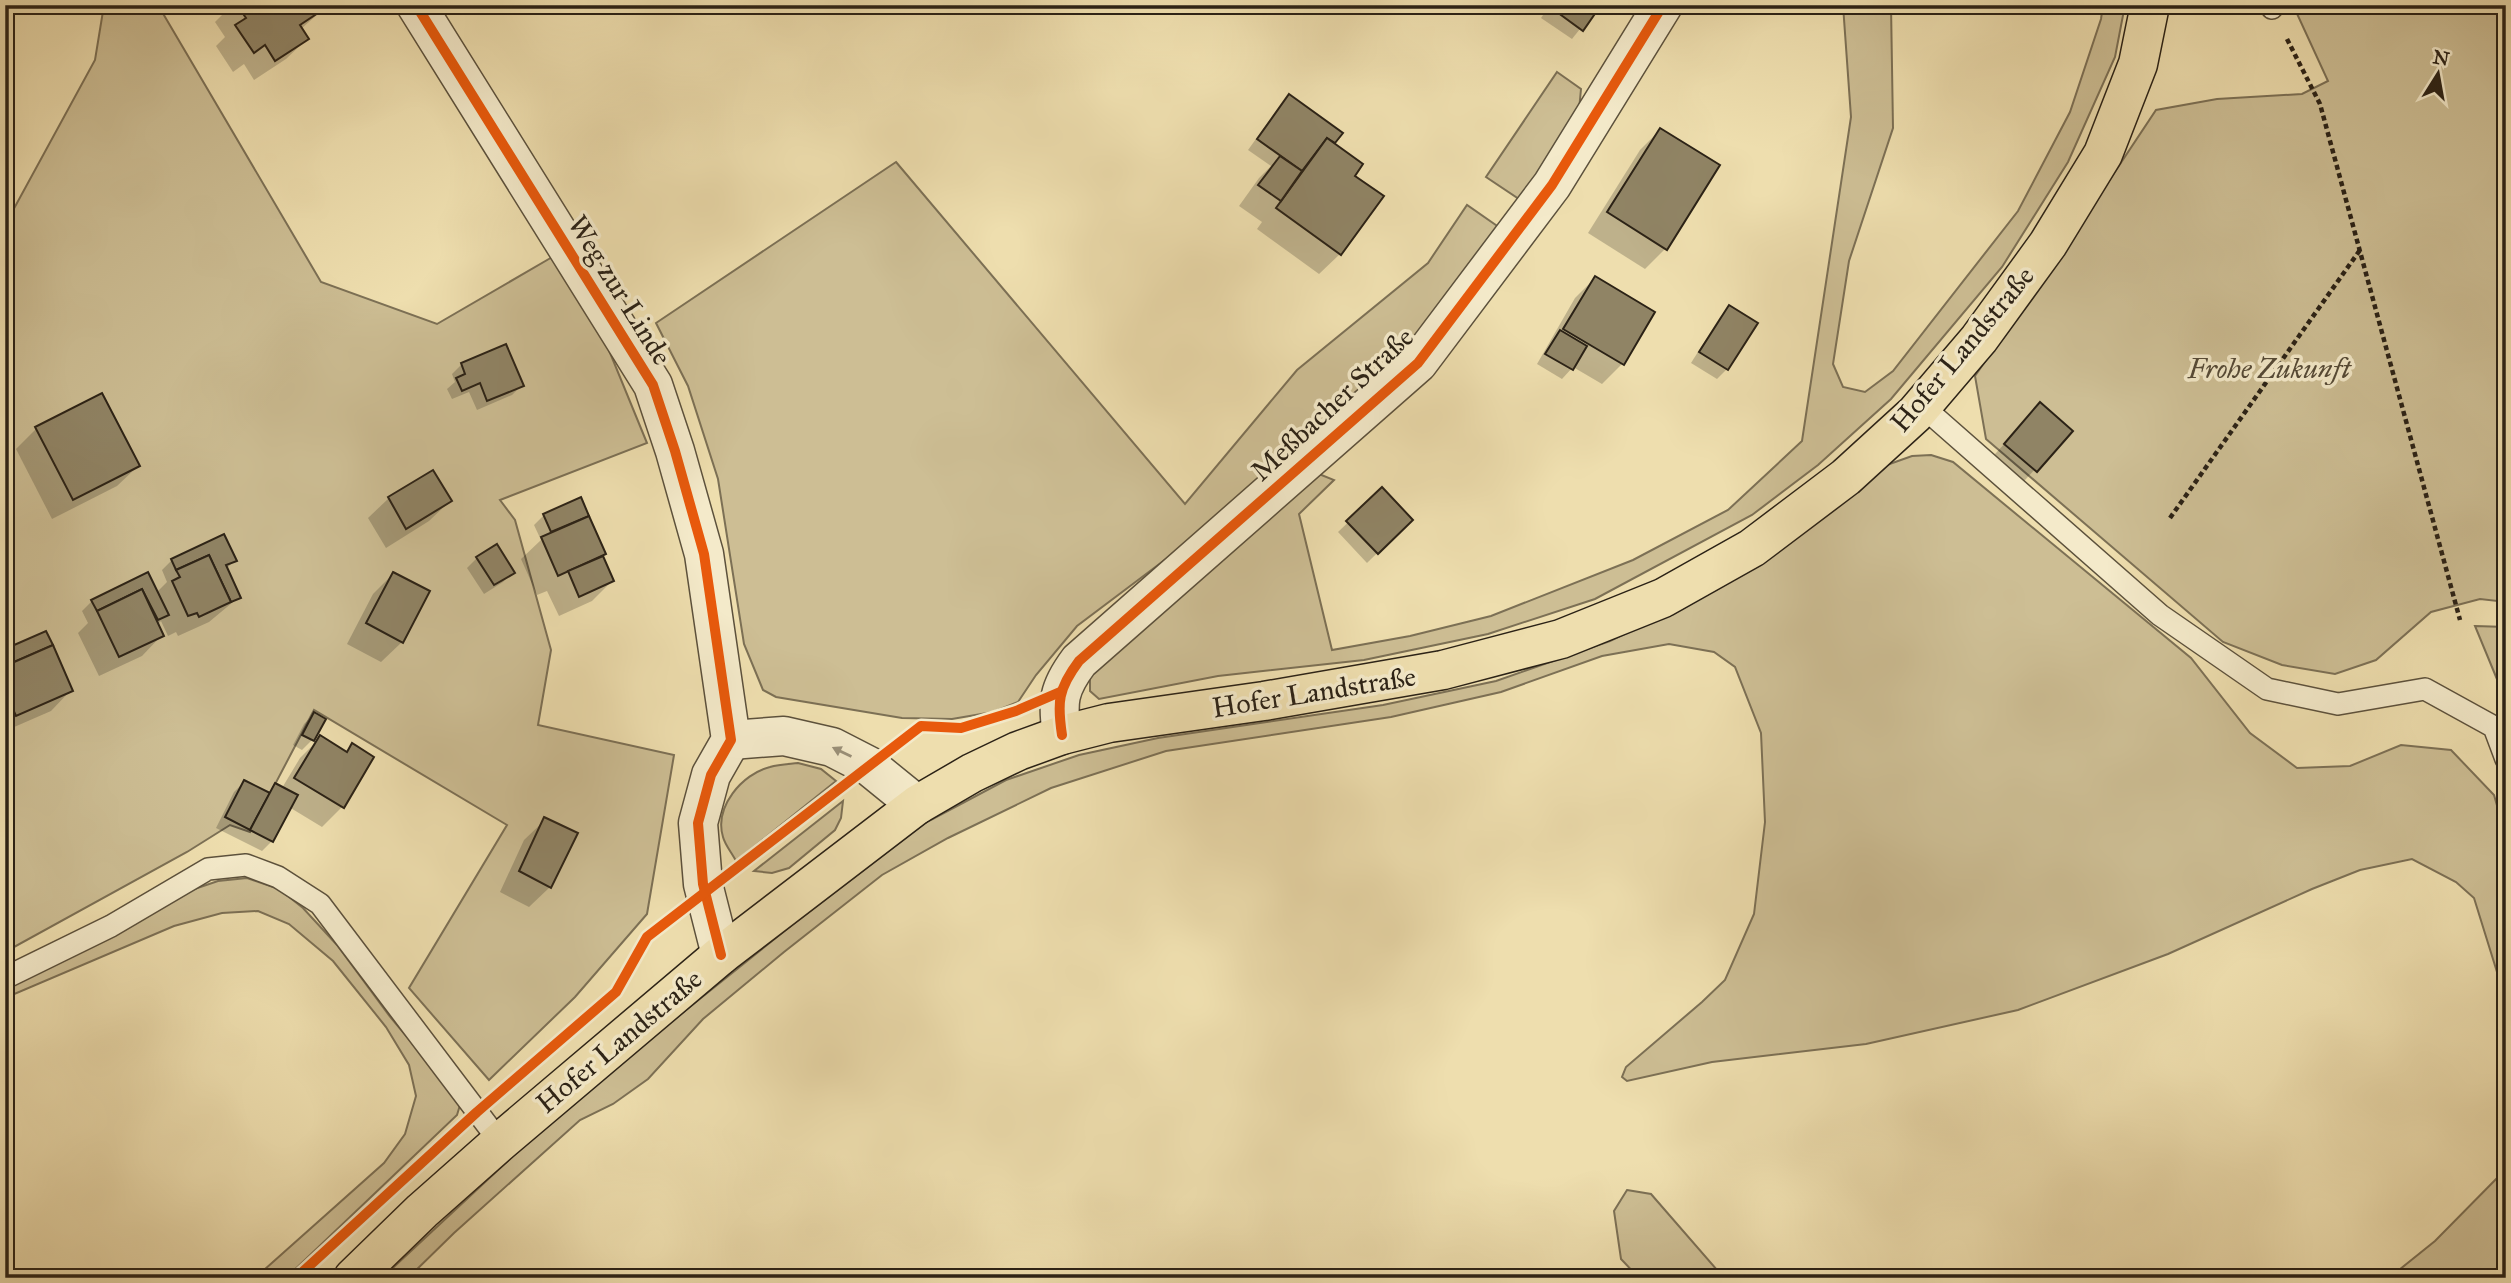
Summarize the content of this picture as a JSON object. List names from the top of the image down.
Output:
{
  "streets": {
    "main road": ["Hofer Landstraße"],
    "street": ["Weg zur Linde", "Meßbacher Straße"]
  },
  "crossings": [
    ["Hofer Landstraße", "Meßbacher Straße"]
  ],
  "parks": ["Frohe Zukunft"],
  "north": "top"
}
